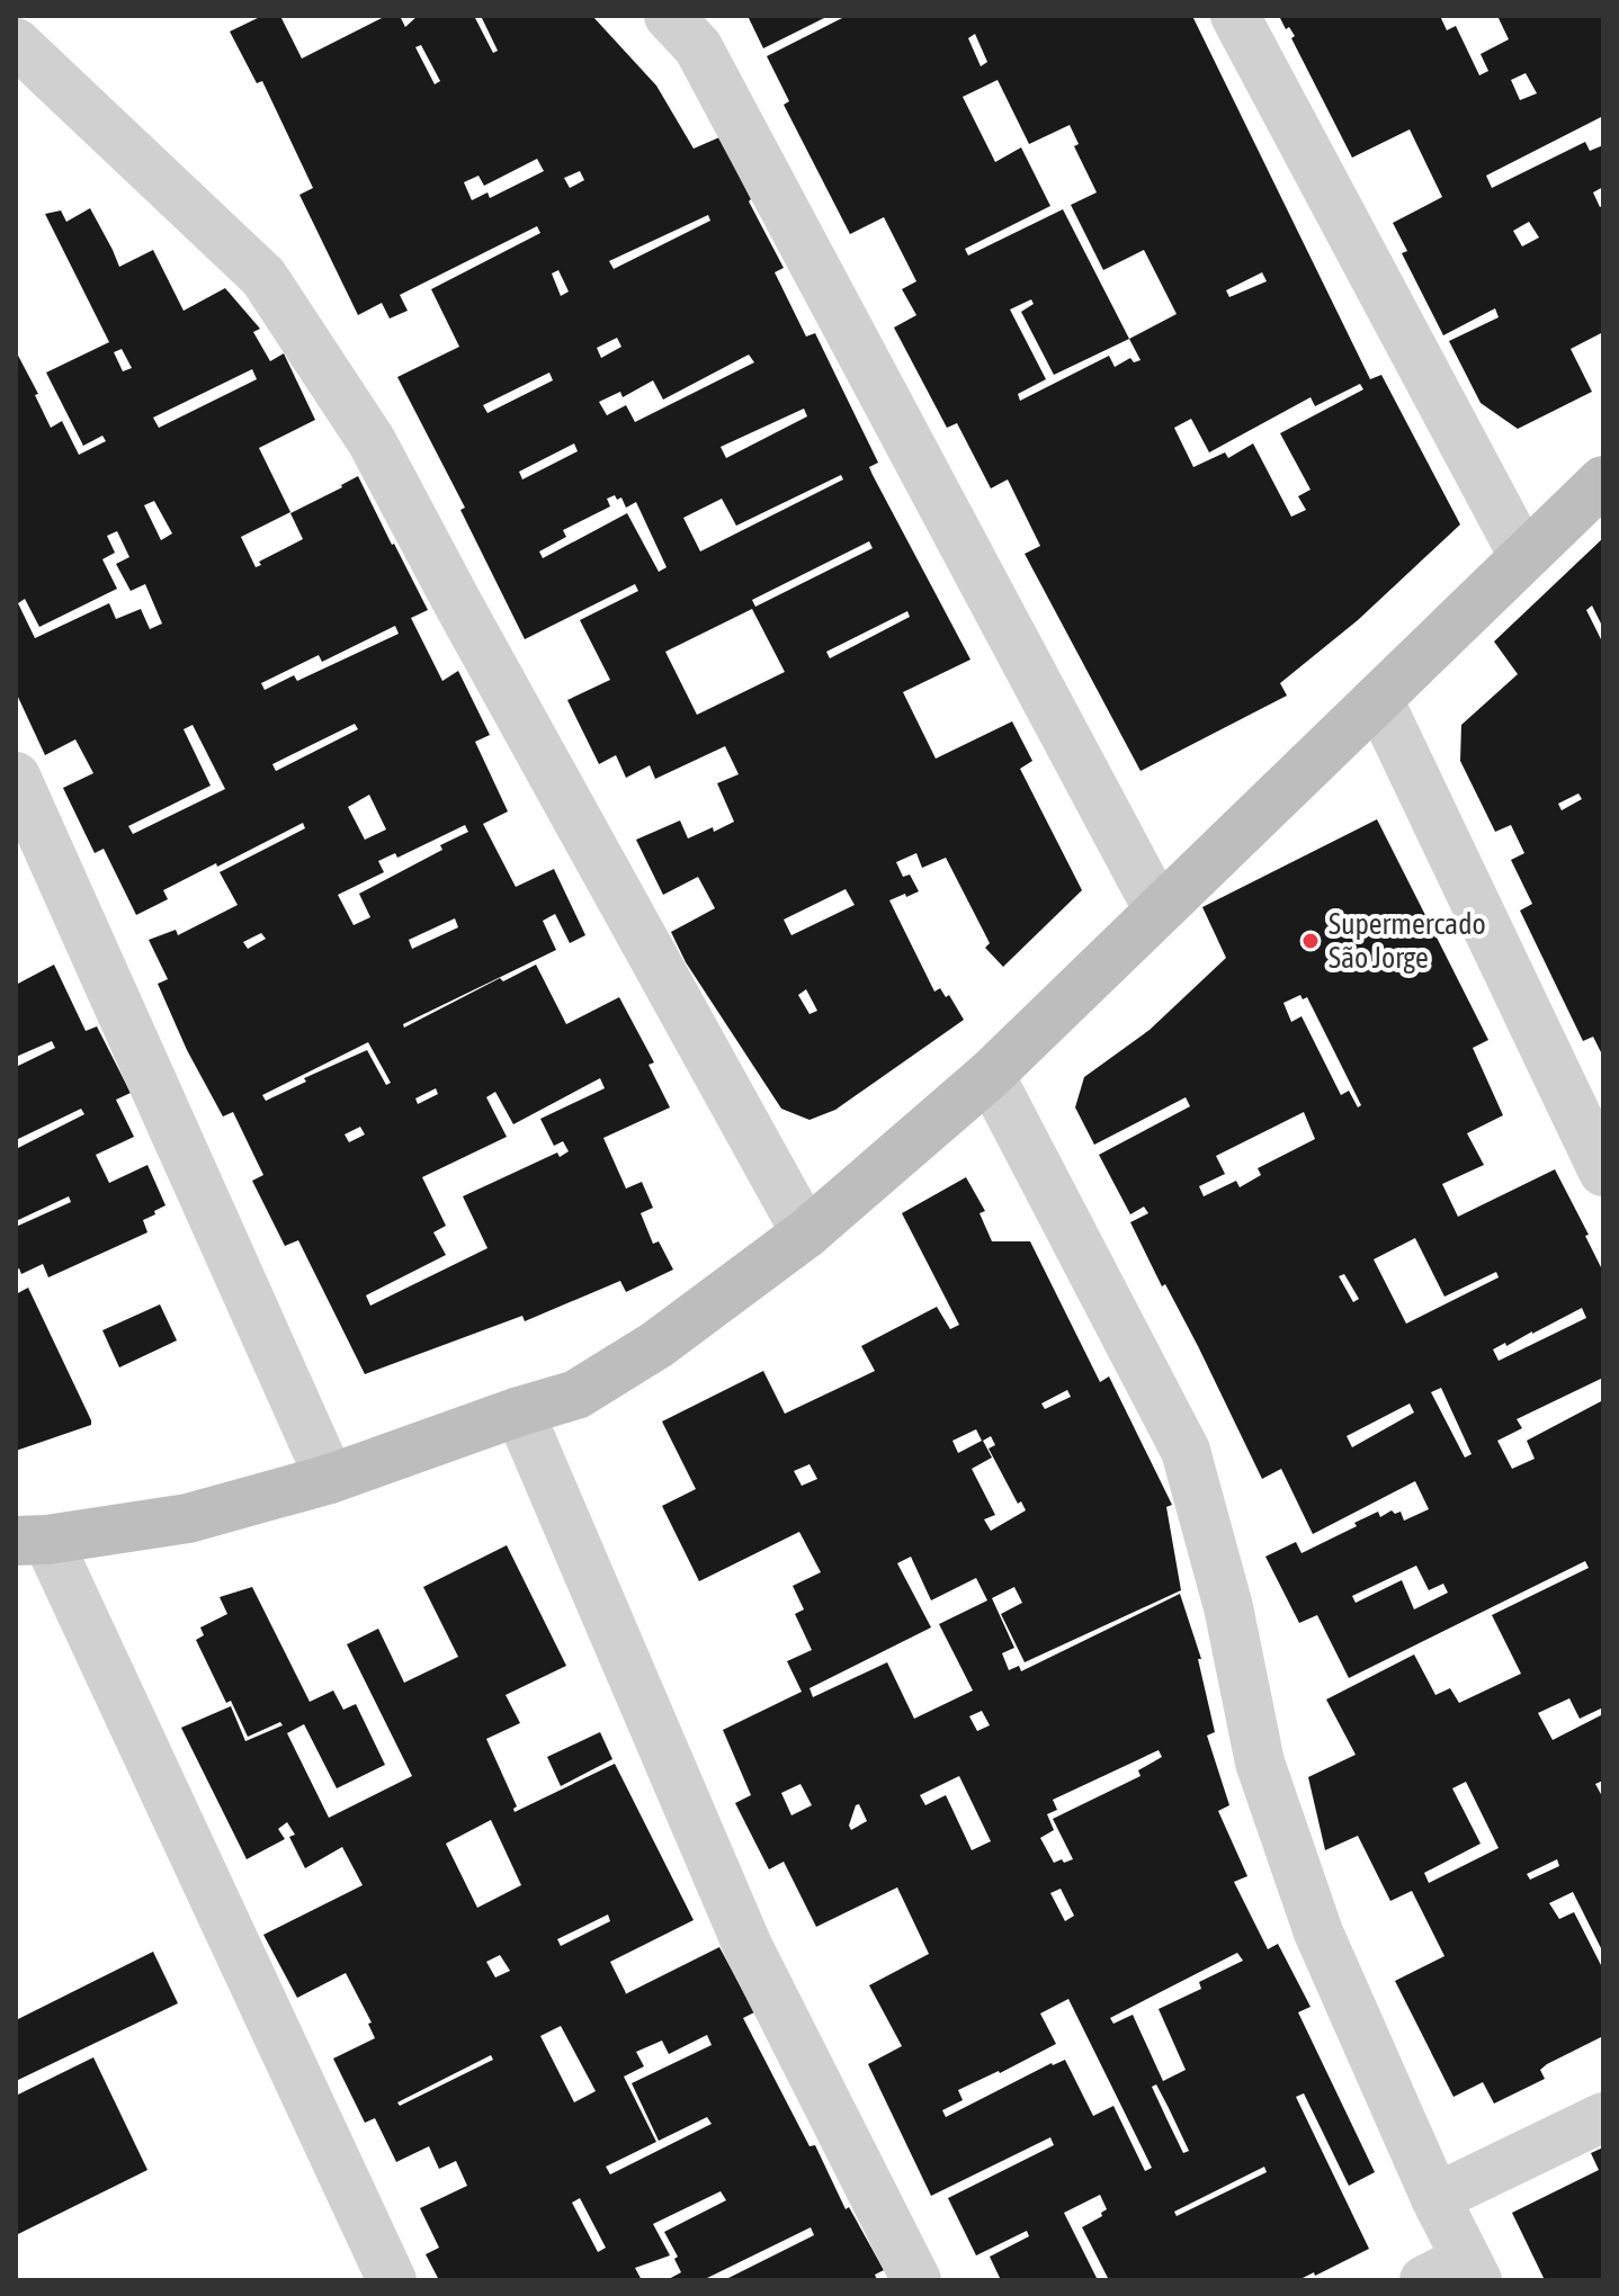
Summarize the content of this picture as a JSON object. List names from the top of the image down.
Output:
{
  "places": ["Supermercado São Jorge"]
}
